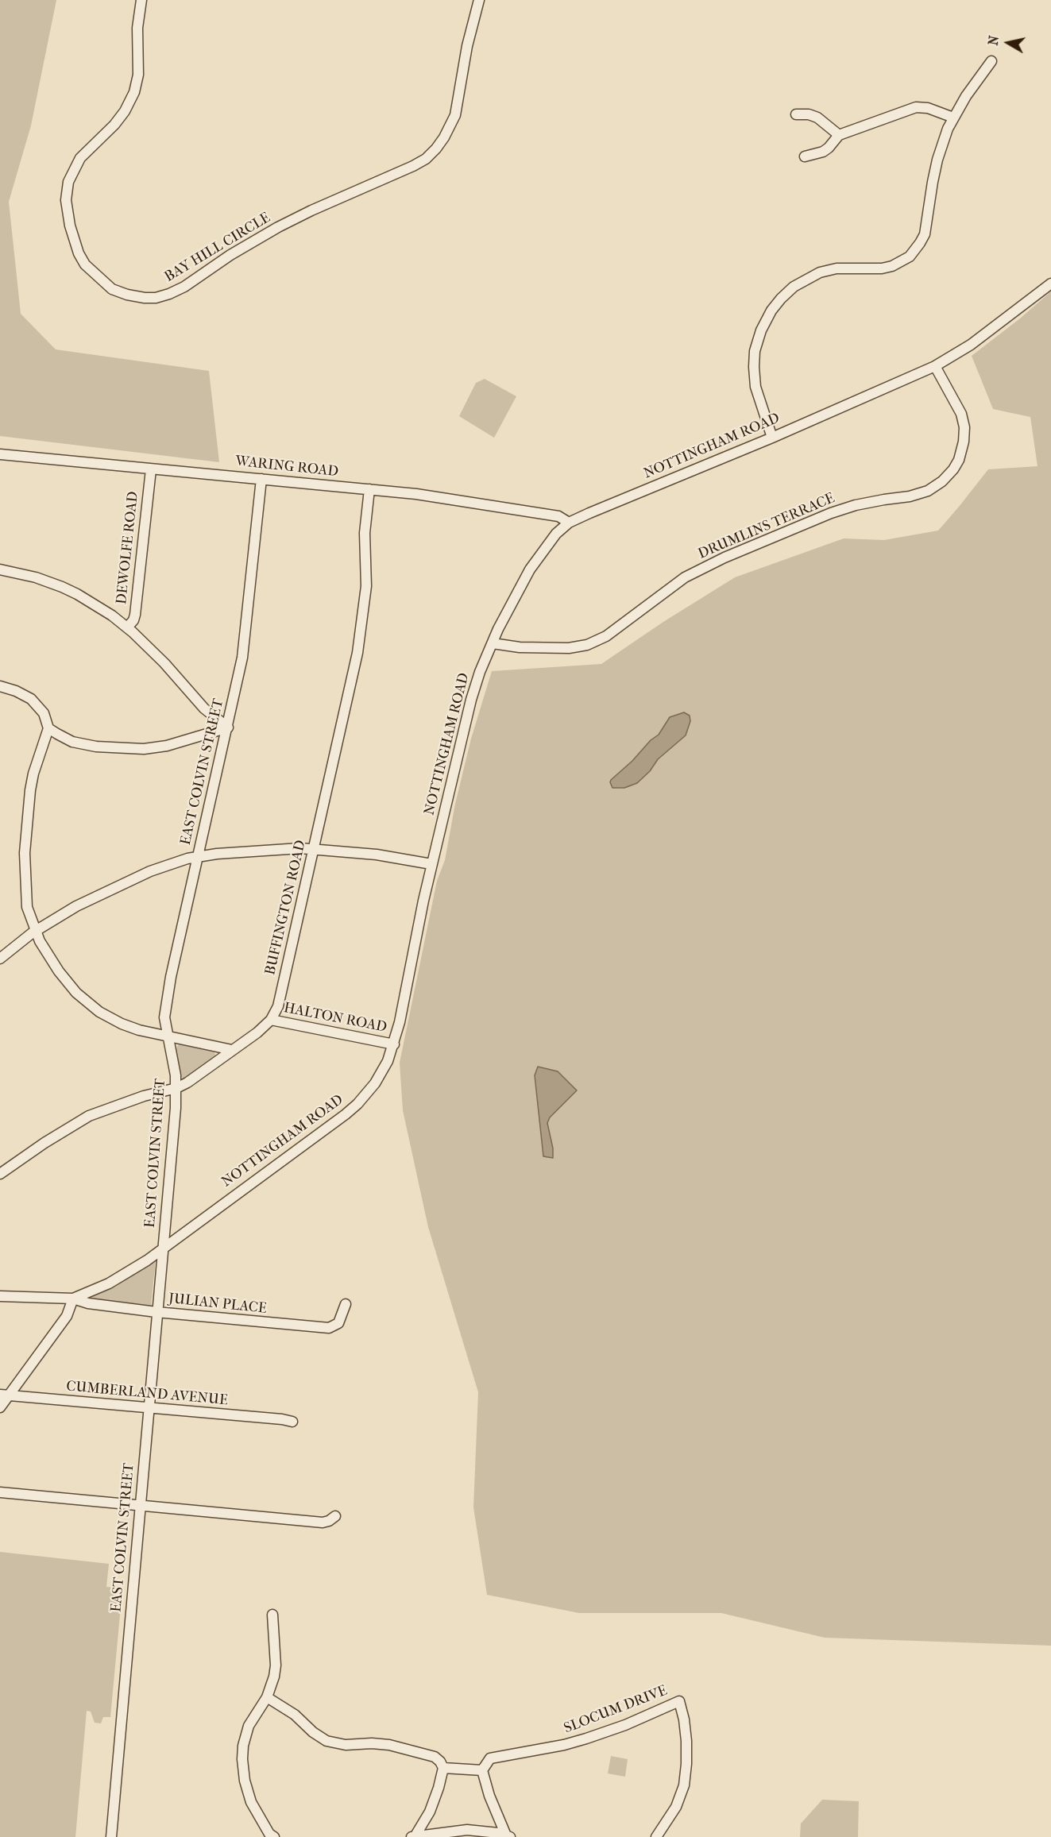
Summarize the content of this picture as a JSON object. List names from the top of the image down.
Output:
{
  "streets": {
    "street": [
      "BAY HILL CIRCLE",
      "NOTTINGHAM ROAD",
      "WARING ROAD",
      "DRUMLINS TERRACE",
      "DEWOLFE ROAD",
      "EAST COLVIN STREET",
      "BUFFINGTON ROAD",
      "HALTON ROAD",
      "JULIAN PLACE",
      "CUMBERLAND AVENUE",
      "SLOCUM DRIVE"
    ]
  },
  "crossings": [
    ["NOTTINGHAM ROAD", "WARING ROAD"],
    ["NOTTINGHAM ROAD", "DRUMLINS TERRACE"],
    ["NOTTINGHAM ROAD", "EAST COLVIN STREET"],
    ["NOTTINGHAM ROAD", "HALTON ROAD"],
    ["NOTTINGHAM ROAD", "JULIAN PLACE"],
    ["WARING ROAD", "DEWOLFE ROAD"],
    ["WARING ROAD", "EAST COLVIN STREET"],
    ["WARING ROAD", "BUFFINGTON ROAD"],
    ["EAST COLVIN STREET", "BUFFINGTON ROAD"],
    ["EAST COLVIN STREET", "JULIAN PLACE"],
    ["EAST COLVIN STREET", "CUMBERLAND AVENUE"],
    ["BUFFINGTON ROAD", "HALTON ROAD"]
  ],
  "north": "left"
}
